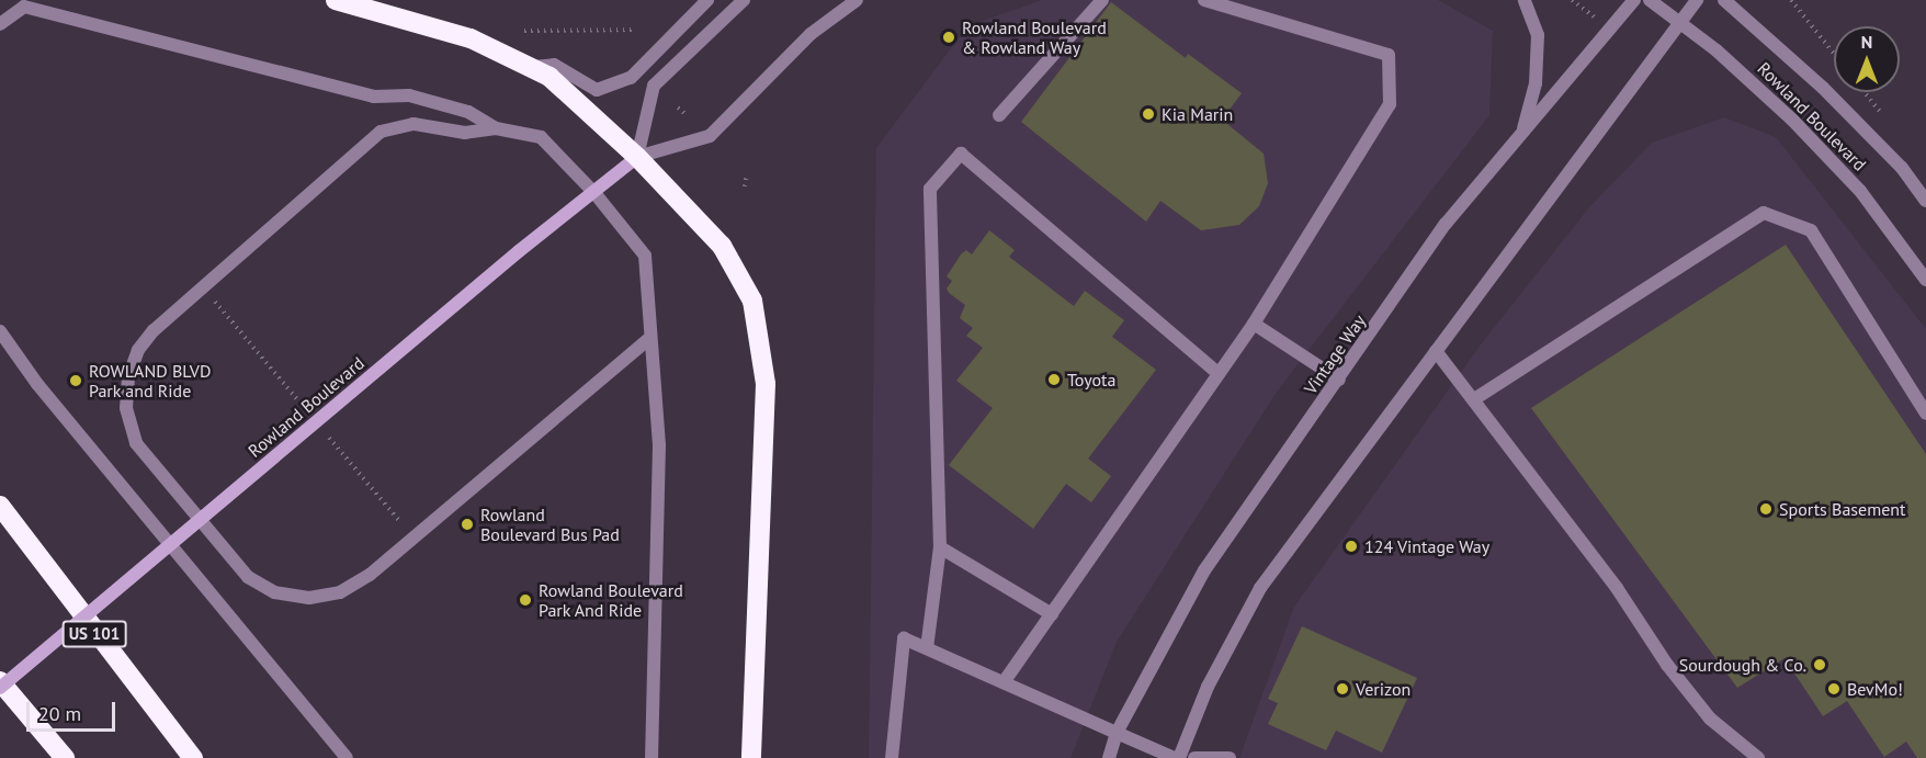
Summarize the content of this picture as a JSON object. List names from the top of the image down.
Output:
{
  "streets": {
    "highway": ["US 101"],
    "main road": ["Rowland Boulevard"],
    "street": ["Vintage Way"]
  },
  "places": [
    "Rowland Boulevard & Rowland Way",
    "Kia Marin",
    "Toyota",
    "ROWLAND BLVD Park and Ride",
    "Sports Basement",
    "Rowland Boulevard Bus Pad",
    "124 Vintage Way",
    "Rowland Boulevard Park And Ride",
    "Sourdough & Co.",
    "Verizon",
    "BevMo!"
  ],
  "scale_bar": "20 m",
  "north": "top"
}
